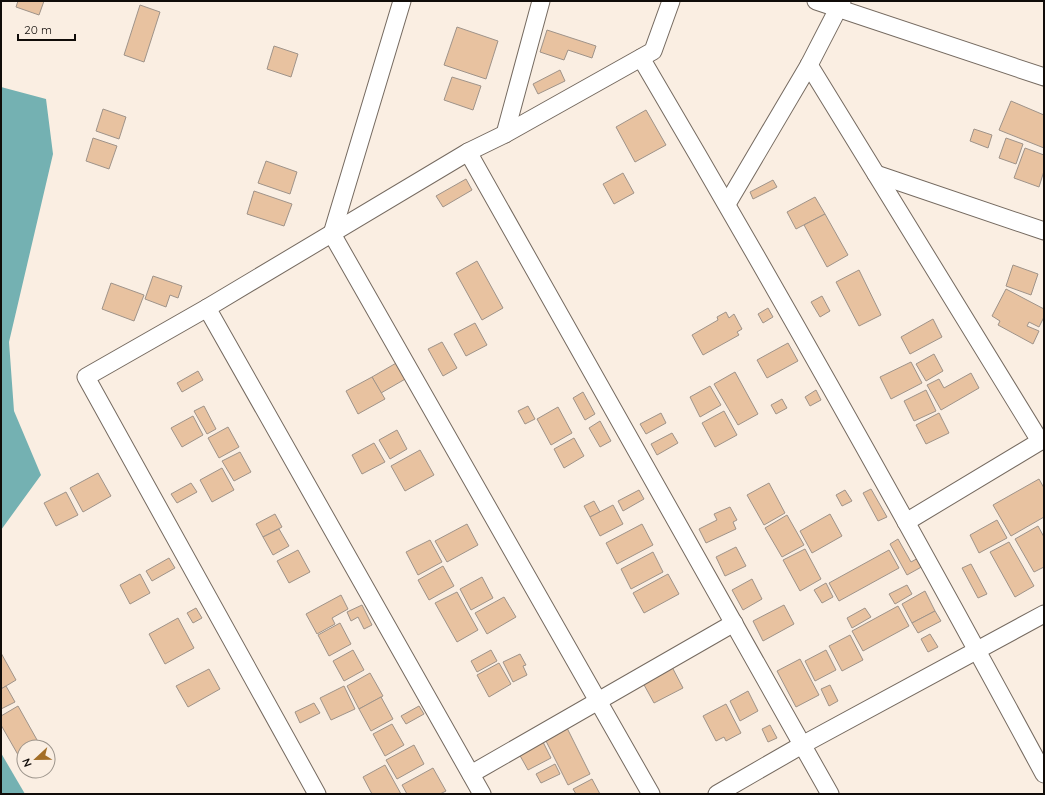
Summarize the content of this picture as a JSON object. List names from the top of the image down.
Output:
{
  "scale_bar": "20 m",
  "north": "left"
}
